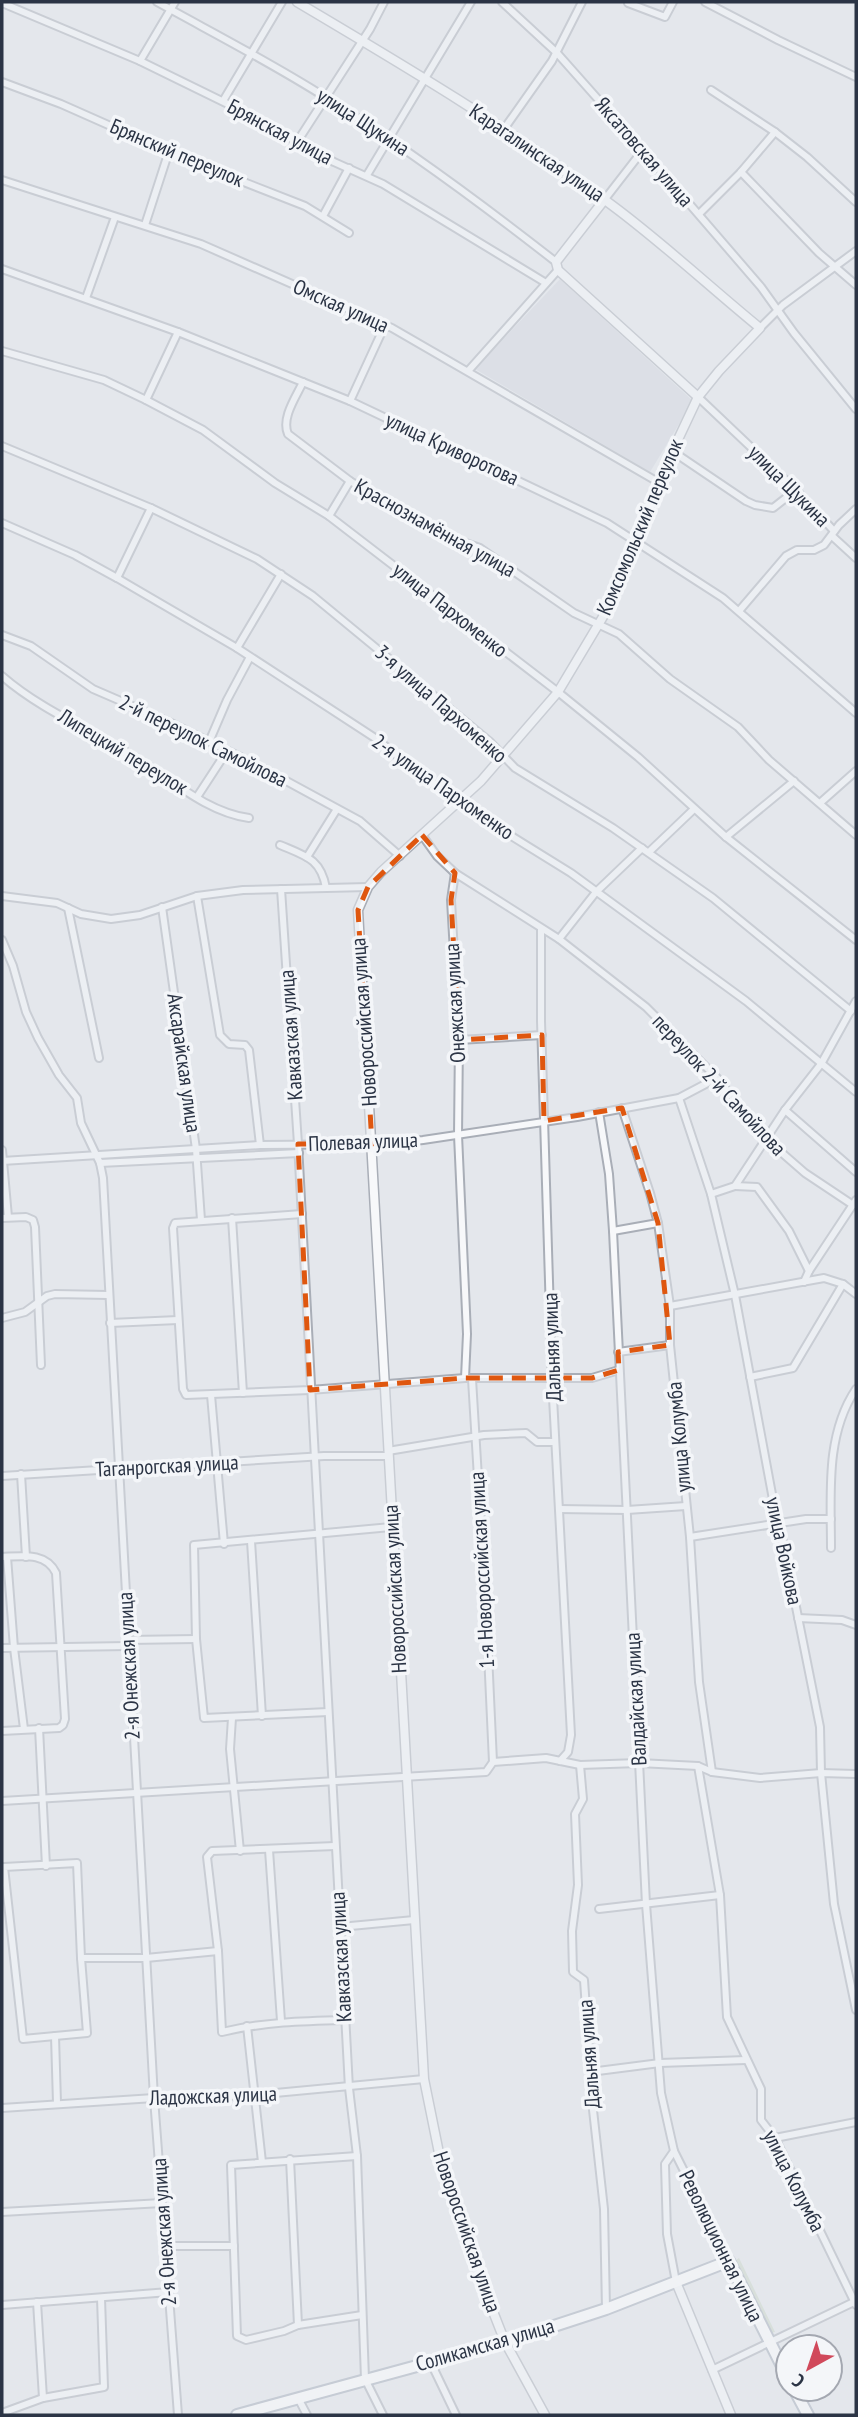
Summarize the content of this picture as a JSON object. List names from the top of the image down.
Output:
{
  "streets": {
    "main road": ["Революционная улица", "Соликамская улица"],
    "street": [
      "улица Щукина",
      "Брянская улица",
      "Яксатовская улица",
      "Брянский переулок",
      "Карагалинская улица",
      "Омская улица",
      "улица Криворотова",
      "Комсомольский переулок",
      "Краснознамённая улица",
      "улица Пархоменко",
      "3-я улица Пархоменко",
      "2-й переулок Самойлова",
      "Липецкий переулок",
      "2-я улица Пархоменко",
      "Онежская улица",
      "Новороссийская улица",
      "Кавказская улица",
      "Аксарайская улица",
      "переулок 2-й Самойлова",
      "Полевая улица",
      "Дальняя улица",
      "улица Колумба",
      "Таганрогская улица",
      "улица Войкова",
      "1-я Новороссийская улица",
      "2-я Онежская улица",
      "Валдайская улица",
      "Ладожская улица"
    ]
  },
  "crossings": [
    ["улица Щукина", "Комсомольский переулок"],
    ["Карагалинская улица", "Комсомольский переулок"],
    ["Омская улица", "Комсомольский переулок"],
    ["улица Криворотова", "Комсомольский переулок"],
    ["улица Криворотова", "Краснознамённая улица"],
    ["Комсомольский переулок", "Краснознамённая улица"],
    ["Комсомольский переулок", "улица Пархоменко"],
    ["Комсомольский переулок", "3-я улица Пархоменко"],
    ["Комсомольский переулок", "2-я улица Пархоменко"],
    ["Комсомольский переулок", "Новороссийская улица"],
    ["Комсомольский переулок", "переулок 2-й Самойлова"],
    ["2-й переулок Самойлова", "Новороссийская улица"],
    ["Онежская улица", "переулок 2-й Самойлова"],
    ["Онежская улица", "Полевая улица"],
    ["Онежская улица", "1-я Новороссийская улица"],
    ["Новороссийская улица", "Полевая улица"],
    ["Новороссийская улица", "Таганрогская улица"],
    ["Новороссийская улица", "Ладожская улица"],
    ["Новороссийская улица", "Соликамская улица"],
    ["Кавказская улица", "Полевая улица"],
    ["Кавказская улица", "Таганрогская улица"],
    ["Кавказская улица", "Ладожская улица"],
    ["Кавказская улица", "Соликамская улица"],
    ["Аксарайская улица", "Полевая улица"],
    ["переулок 2-й Самойлова", "Полевая улица"],
    ["переулок 2-й Самойлова", "Дальняя улица"],
    ["Полевая улица", "Дальняя улица"],
    ["Полевая улица", "улица Колумба"],
    ["Полевая улица", "улица Войкова"],
    ["Полевая улица", "1-я Новороссийская улица"],
    ["Полевая улица", "2-я Онежская улица"],
    ["Полевая улица", "Валдайская улица"],
    ["Дальняя улица", "Таганрогская улица"],
    ["Дальняя улица", "Соликамская улица"],
    ["Таганрогская улица", "1-я Новороссийская улица"],
    ["Таганрогская улица", "2-я Онежская улица"],
    ["2-я Онежская улица", "Ладожская улица"],
    ["Валдайская улица", "Революционная улица"],
    ["Валдайская улица", "Соликамская улица"],
    ["Революционная улица", "Соликамская улица"]
  ],
  "north": "bottom left"
}
